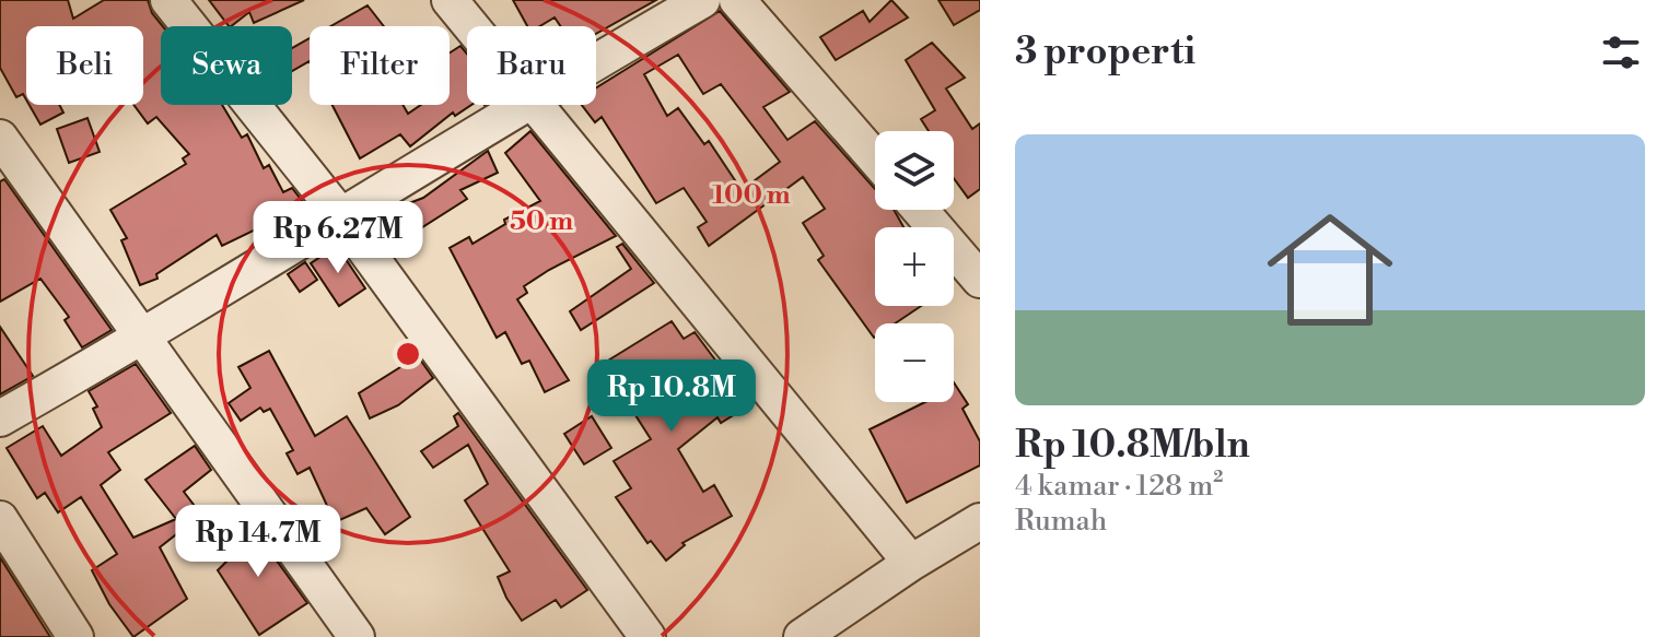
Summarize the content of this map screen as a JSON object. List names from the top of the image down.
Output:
{
  "page": {
    "heading": "3 properti",
    "chip": [
      "Beli",
      "Sewa",
      "Filter",
      "Baru"
    ],
    "list": [
      {
        "name": "Rp 10.8M/bln",
        "note": "4 kamar · 128 m² · Rumah"
      }
    ],
    "map_buttons": ["+", "−"],
    "price": ["Rp 6.27M", "Rp 10.8M", "Rp 14.7M"]
  },
  "rings": ["100 m", "50 m"]
}
